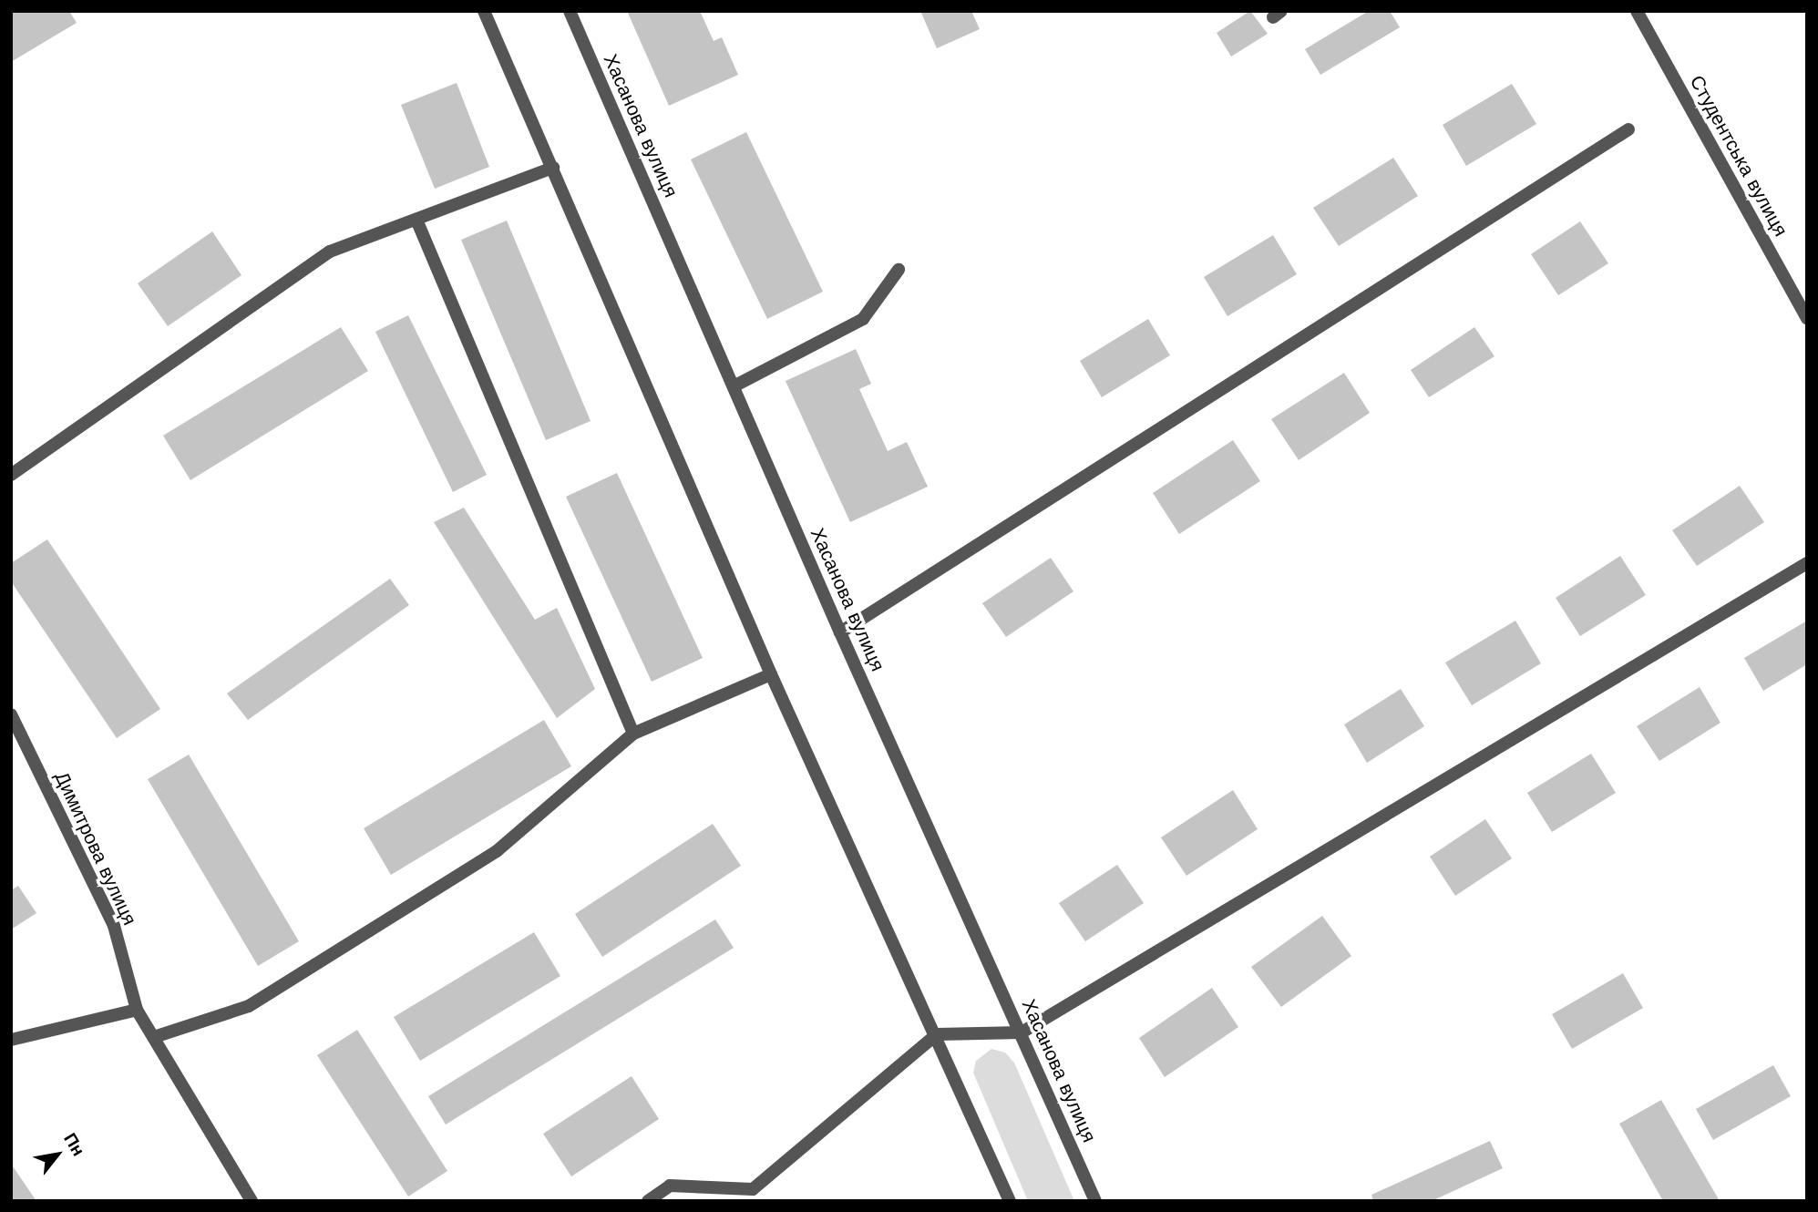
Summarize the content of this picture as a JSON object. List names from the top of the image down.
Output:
{
  "streets": {
    "street": ["Хасанова вулиця", "Студентська вулиця", "Димитрова вулиця"]
  },
  "north": "top right"
}
